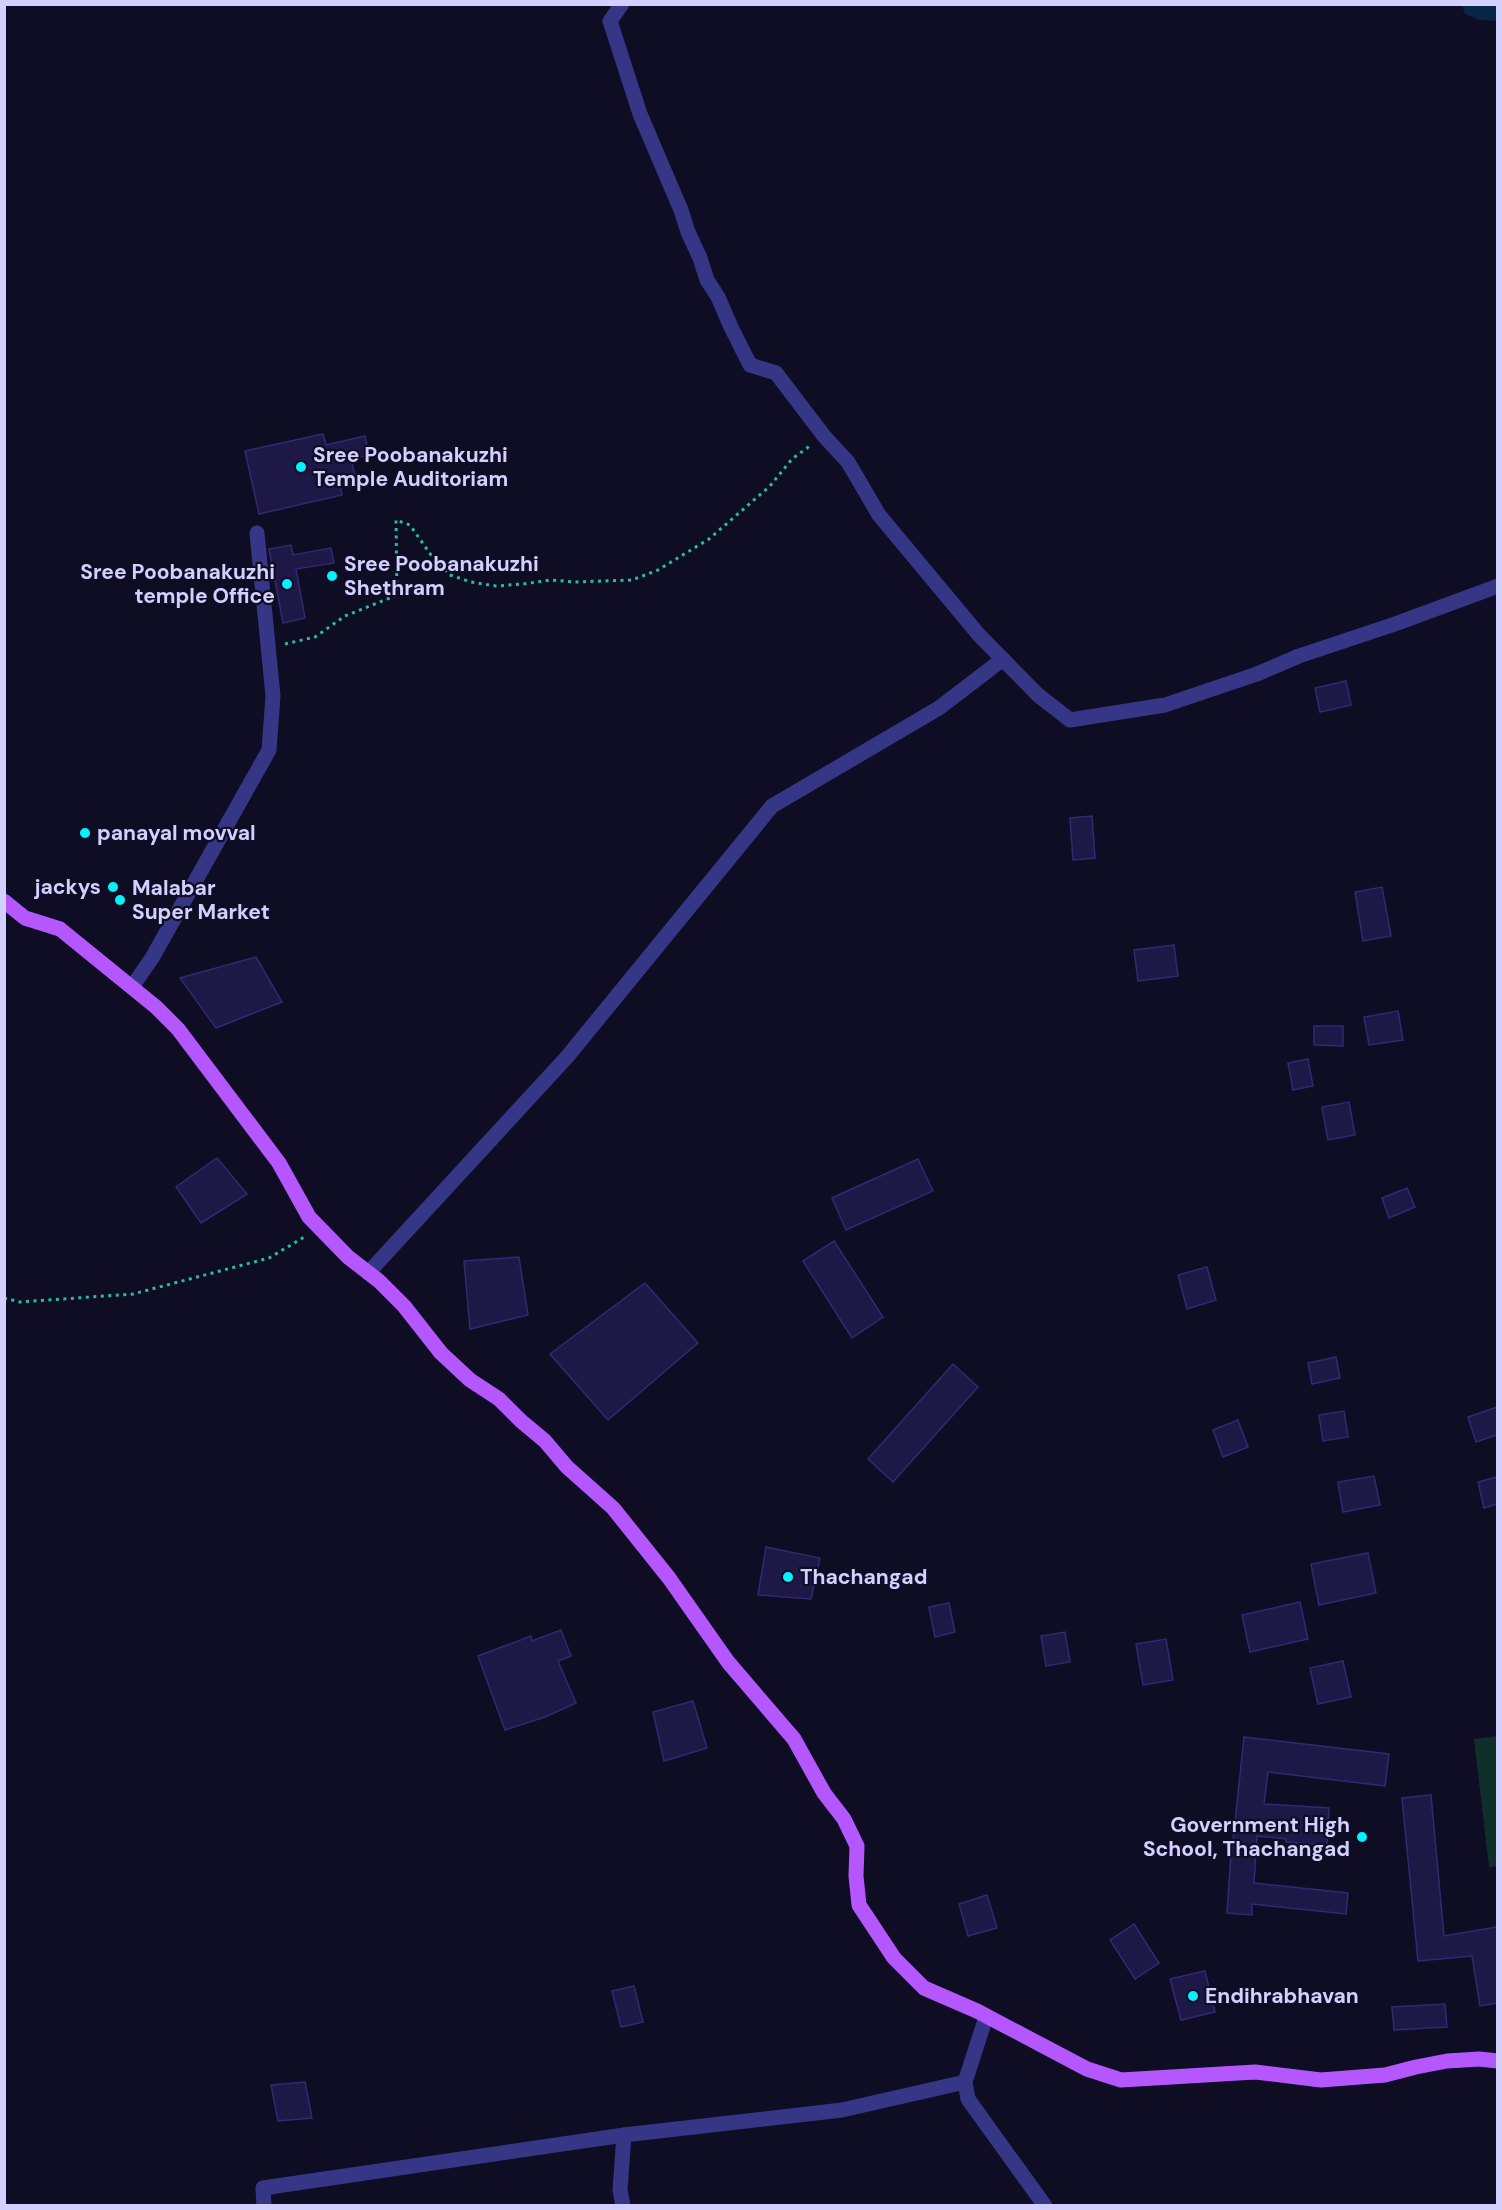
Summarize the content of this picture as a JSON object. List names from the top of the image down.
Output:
{
  "places": [
    "Sree Poobanakuzhi Temple Auditoriam",
    "Sree Poobanakuzhi Shethram",
    "Sree Poobanakuzhi temple Office",
    "panayal movval",
    "jackys",
    "Malabar Super Market",
    "Thachangad",
    "Government High School, Thachangad",
    "Endihrabhavan"
  ]
}
